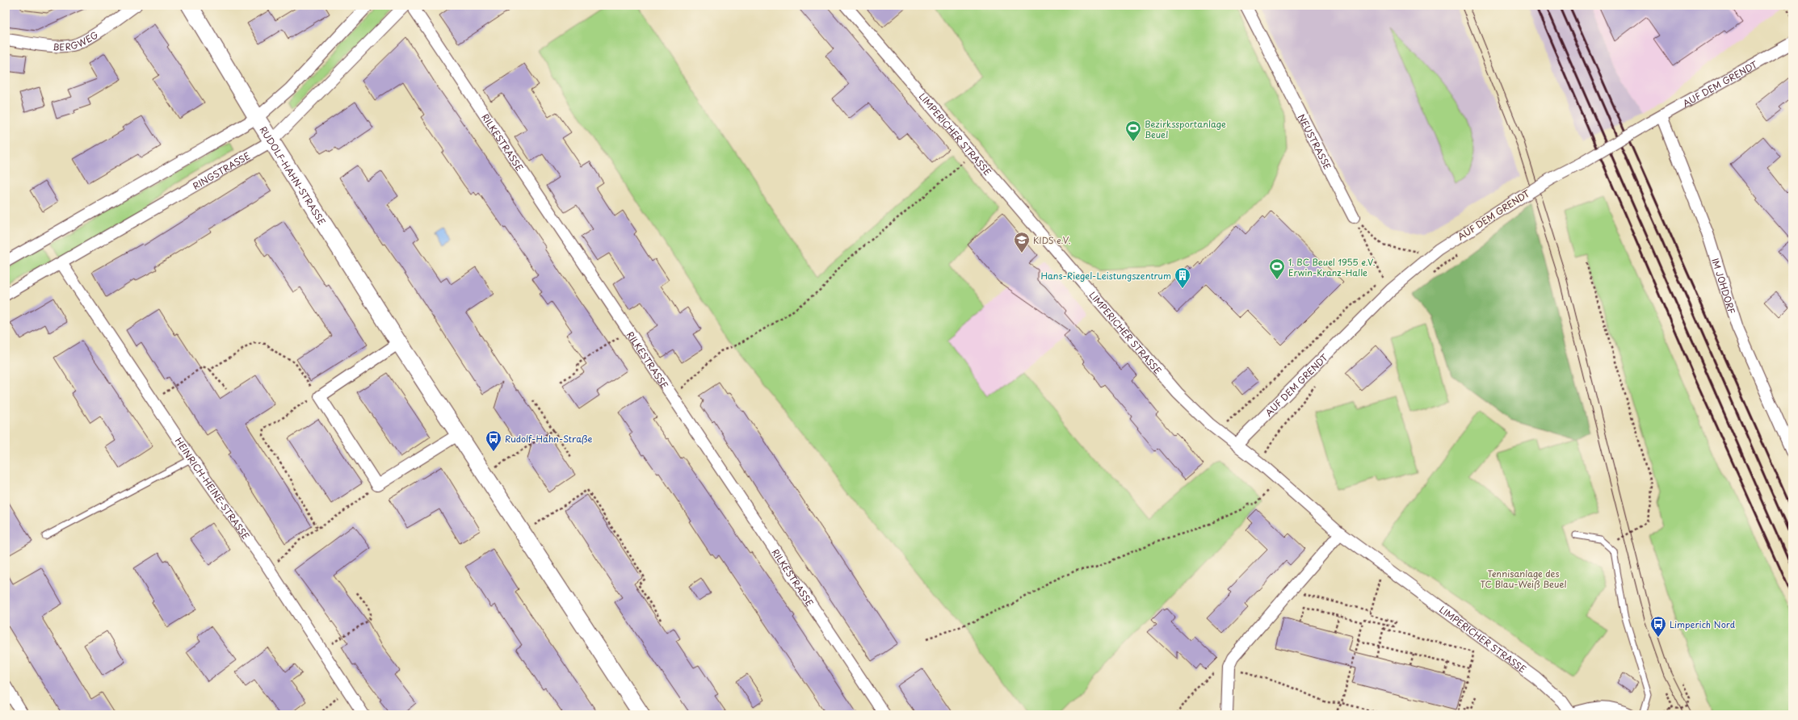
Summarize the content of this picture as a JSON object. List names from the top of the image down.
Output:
{
  "streets": {
    "street": [
      "BERGWEG",
      "AUF DEM GRENDT",
      "LIMPERICHER STRASSE",
      "NEUSTRASSE",
      "RILKESTRASSE",
      "RINGSTRASSE",
      "RUDOLF-HAHN-STRASSE",
      "IM JOHDORF",
      "HEINRICH-HEINE-STRASSE"
    ]
  },
  "crossings": [
    ["AUF DEM GRENDT", "LIMPERICHER STRASSE"],
    ["AUF DEM GRENDT", "IM JOHDORF"],
    ["RINGSTRASSE", "RUDOLF-HAHN-STRASSE"],
    ["RINGSTRASSE", "HEINRICH-HEINE-STRASSE"]
  ],
  "parks": ["Tennisanlage des TC Blau-Weiß Beuel"],
  "places": {
    "sports": ["Bezirkssportanlage Beuel", "1. BC Beuel 1955 e.V. Erwin-Kranz-Halle"],
    "school or university": ["KIDS e.V."],
    "building": ["Hans-Riegel-Leistungszentrum"],
    "bus stop": ["Rudolf-Hahn-Straße", "Limperich Nord"]
  }
}
